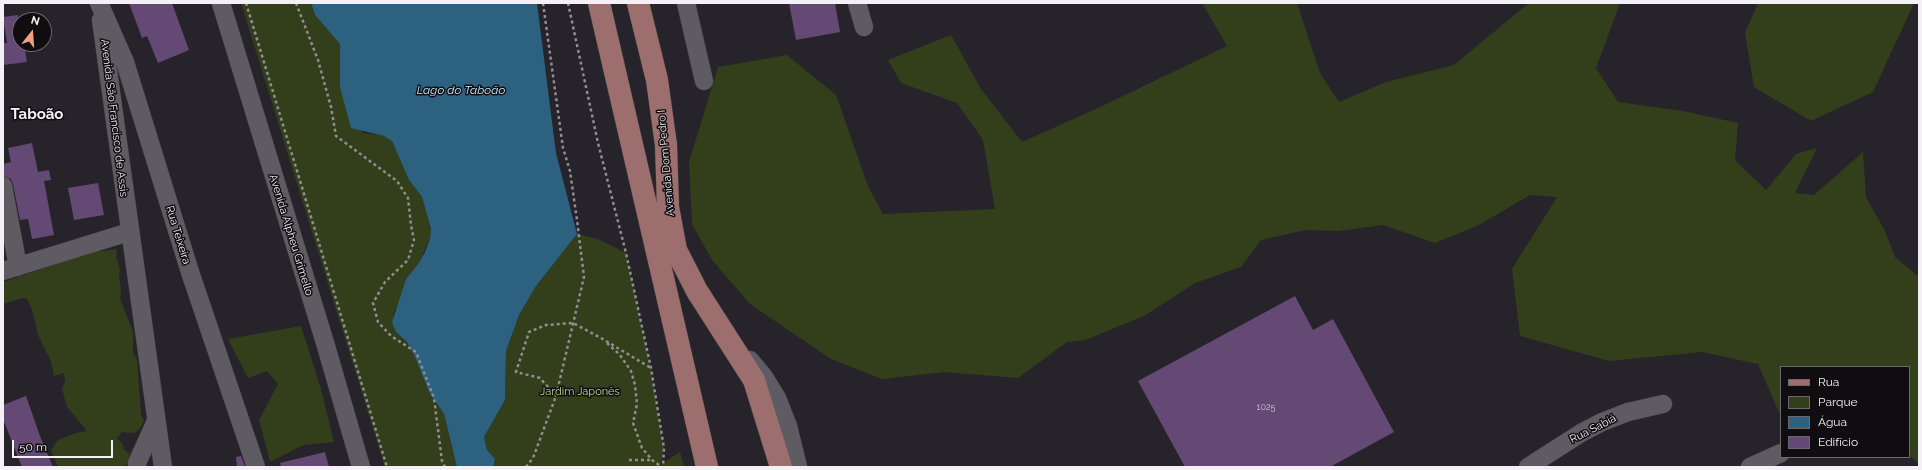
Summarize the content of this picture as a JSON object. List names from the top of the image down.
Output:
{
  "streets": {
    "main road": ["Avenida Dom Pedro I"],
    "street": [
      "Avenida São Francisco de Assis",
      "Rua Teixeira",
      "Avenida Alpheu Grimello",
      "Rua Sabiá"
    ]
  },
  "crossings": [
    ["Avenida São Francisco de Assis", "Rua Teixeira"]
  ],
  "districts": ["Taboão"],
  "water": ["Lago do Taboão"],
  "parks": ["Jardim Japonês"],
  "house_numbers": ["1025"],
  "legend": [
    "Rua",
    "Parque",
    "Água",
    "Edifício"
  ],
  "scale_bar": "50 m",
  "north": "top"
}
